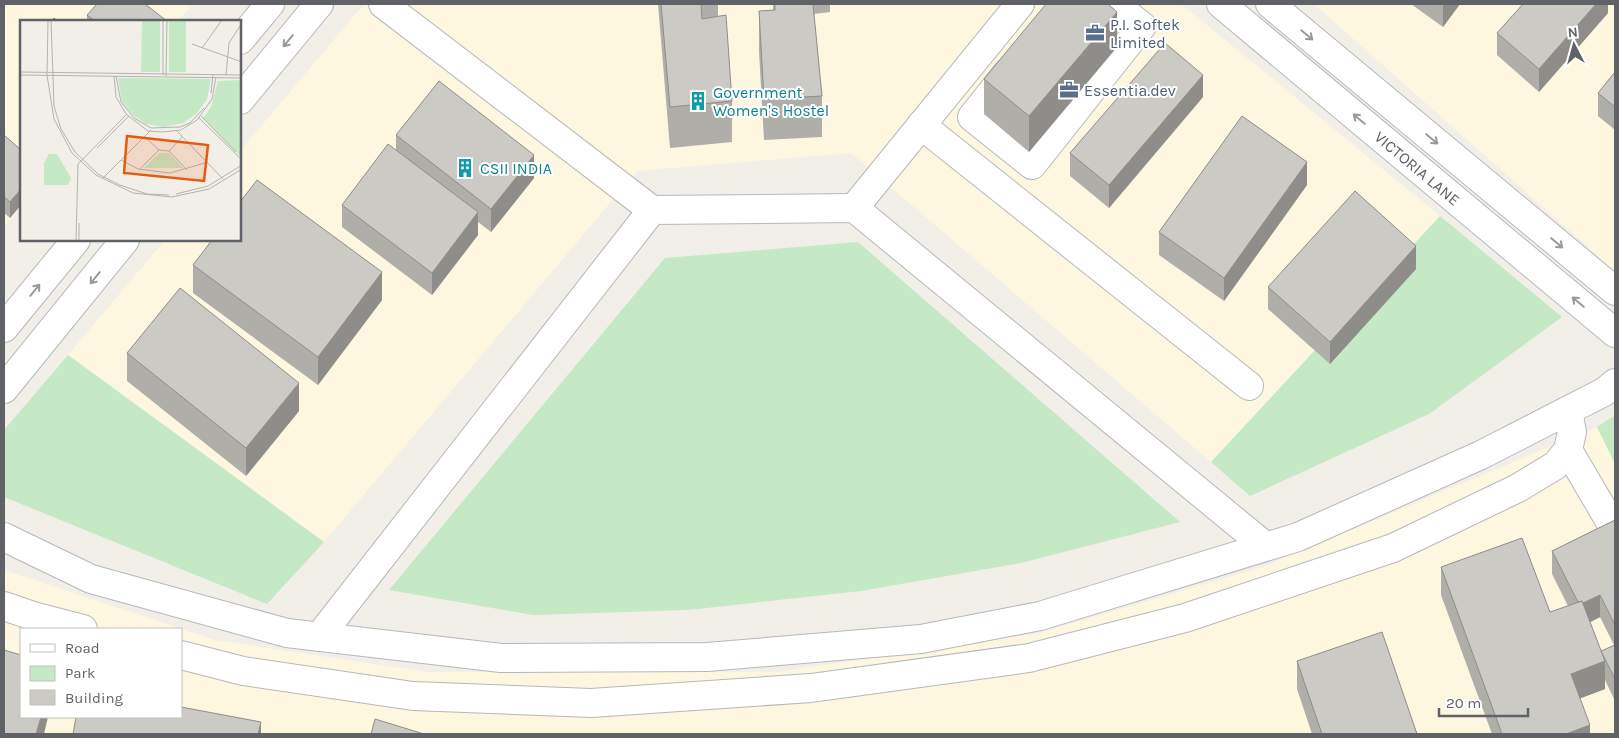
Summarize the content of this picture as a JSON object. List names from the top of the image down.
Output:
{
  "streets": {
    "street": ["VICTORIA LANE"]
  },
  "places": {
    "office": ["P.I. Softek Limited", "Essentia.dev"],
    "building": ["Government Women's Hostel", "CSII INDIA"]
  },
  "legend": ["Road", "Park", "Building"],
  "scale_bar": "20 m",
  "north": "top"
}
